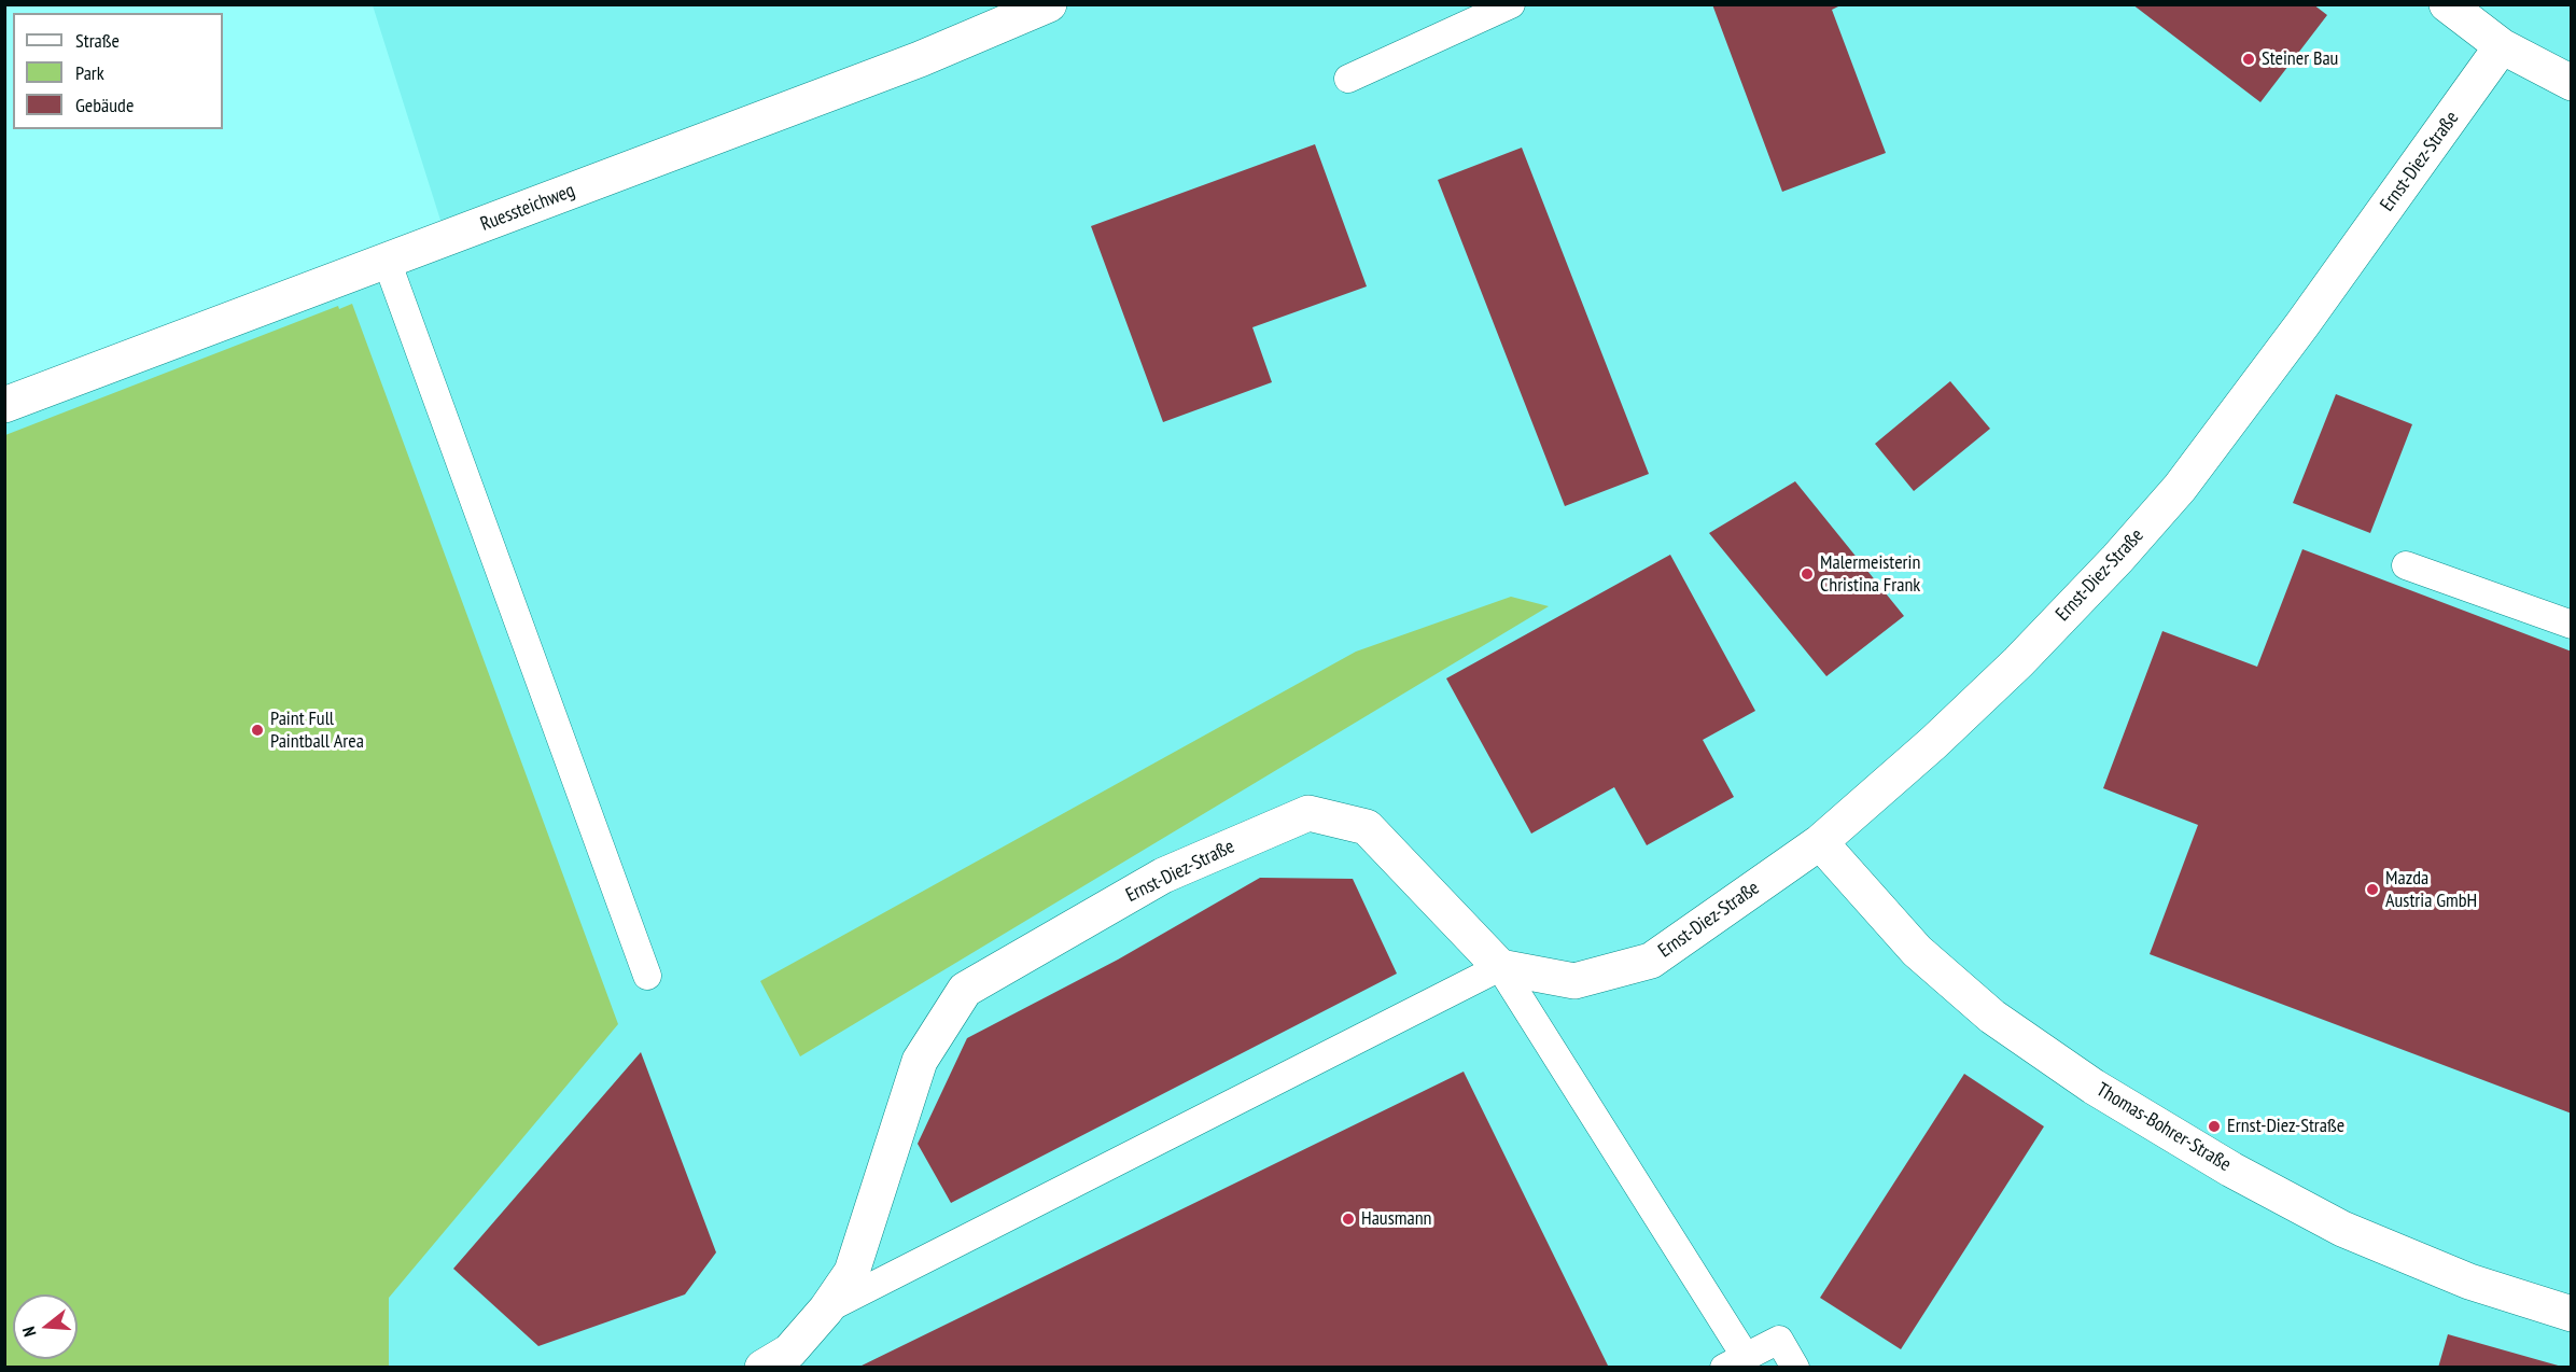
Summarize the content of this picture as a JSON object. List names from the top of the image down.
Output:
{
  "streets": {
    "street": ["Ernst-Diez-Straße", "Ruessteichweg", "Thomas-Bohrer-Straße"]
  },
  "crossings": [
    ["Ernst-Diez-Straße", "Thomas-Bohrer-Straße"]
  ],
  "places": [
    "Steiner Bau",
    "Malermeisterin Christina Frank",
    "Paint Full Paintball Area",
    "Mazda Austria GmbH",
    "Ernst-Diez-Straße",
    "Hausmann"
  ],
  "legend": ["Straße", "Park", "Gebäude"],
  "north": "left"
}
